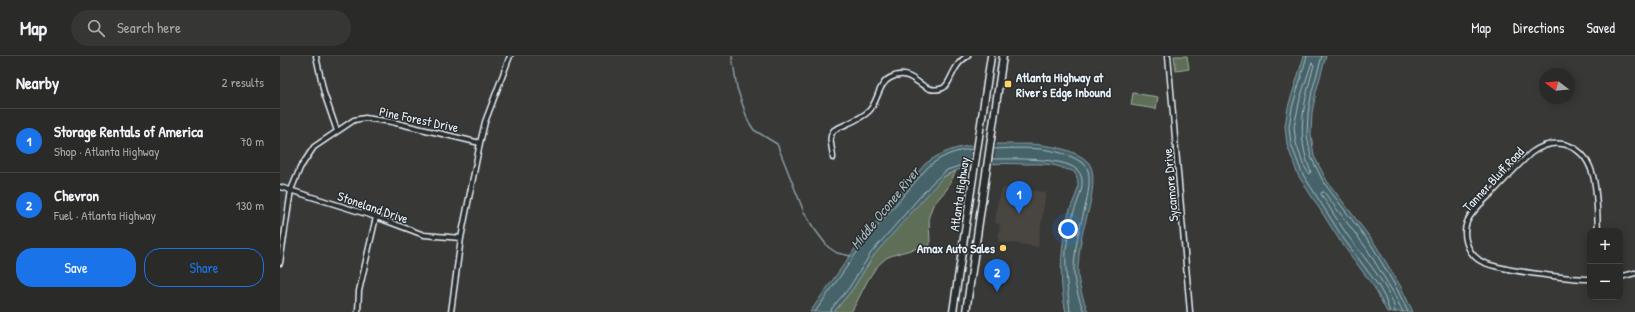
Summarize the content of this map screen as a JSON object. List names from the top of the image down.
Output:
{
  "streets": {
    "main road": ["Atlanta Highway"],
    "street": [
      "Pine Forest Drive",
      "Tanner Bluff Road",
      "Sycamore Drive",
      "Stoneland Drive"
    ]
  },
  "crossings": [
    ["Pine Forest Drive", "Stoneland Drive"]
  ],
  "water": ["Middle Oconee River"],
  "places": {
    "transit": ["Atlanta Highway at River's Edge Inbound"],
    "other": ["Amax Auto Sales"]
  },
  "north": "left",
  "page": {
    "header": "Map",
    "search": "Search here",
    "nav": ["Map", "Directions", "Saved"],
    "heading": ["Nearby", "2 results"],
    "list": [
      {
        "mark": "1",
        "name": "Storage Rentals of America",
        "note": "Shop · Atlanta Highway",
        "value": "70 m"
      },
      {
        "mark": "2",
        "name": "Chevron",
        "note": "Fuel · Atlanta Highway",
        "value": "130 m"
      }
    ],
    "pins": ["1", "2"],
    "map_buttons": ["+", "−"],
    "buttons": ["Save", "Share"]
  }
}
